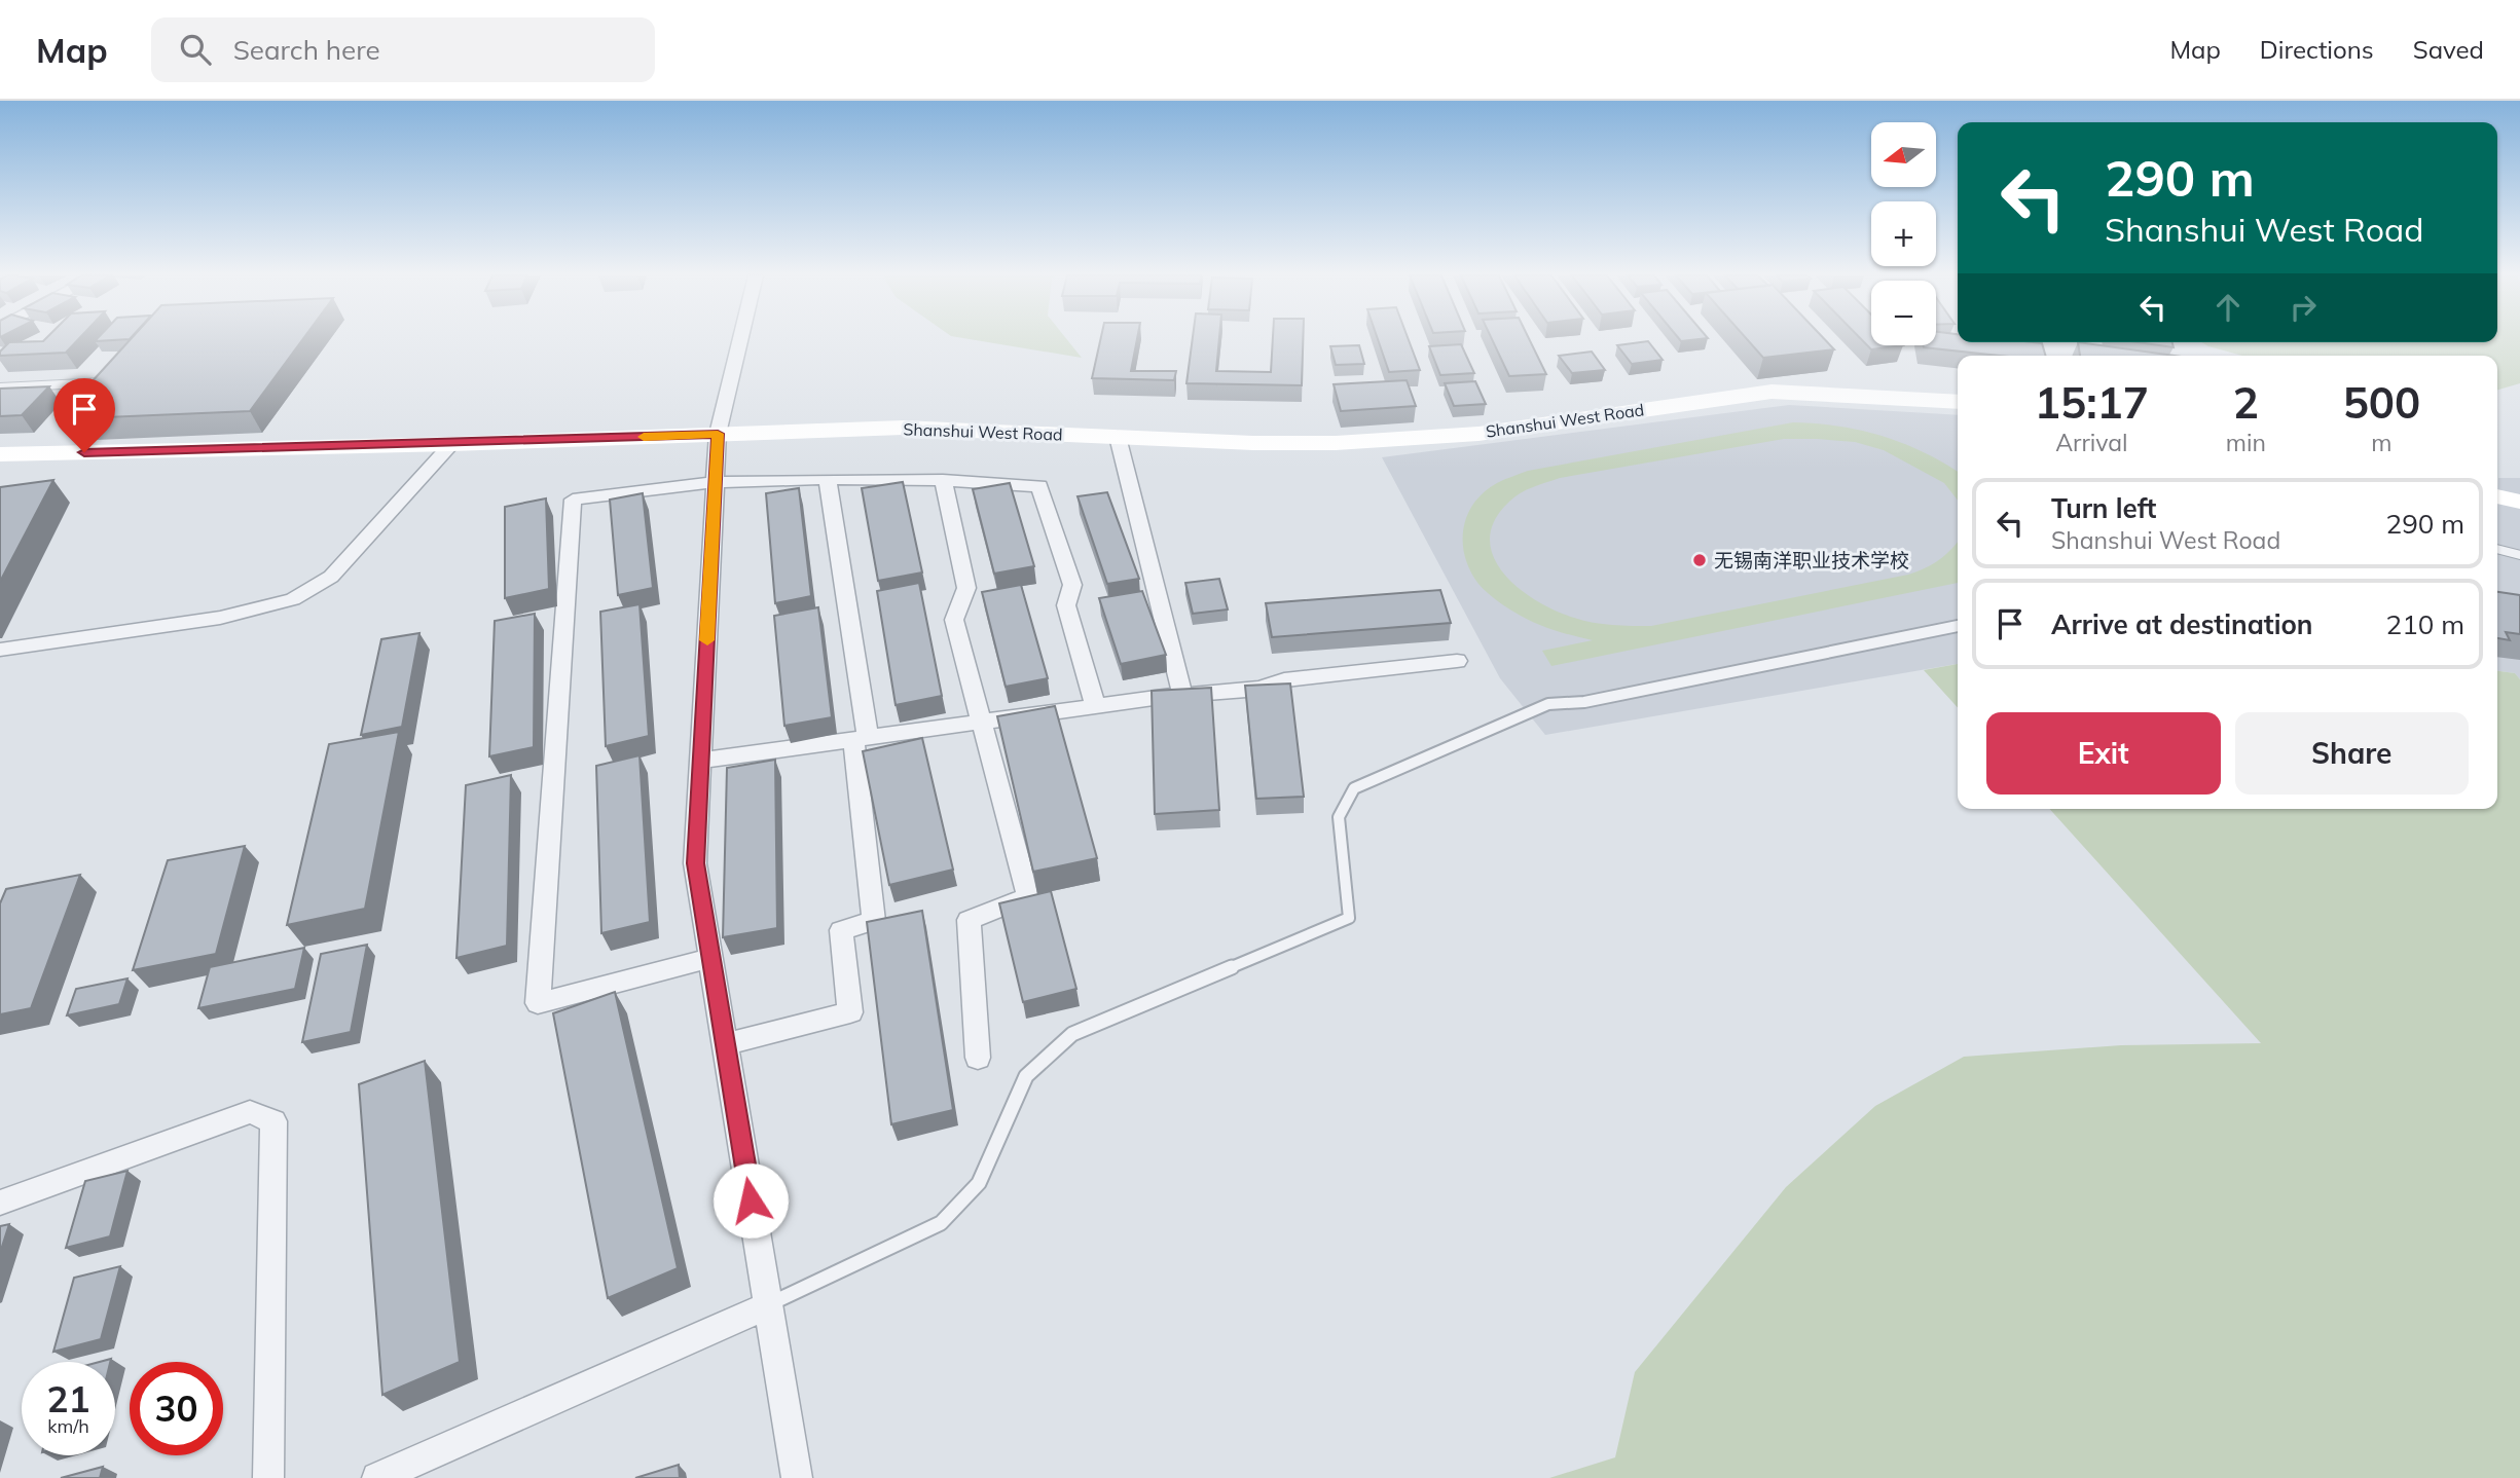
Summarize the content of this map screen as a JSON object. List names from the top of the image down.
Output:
{
  "streets": {
    "street": ["Shanshui West Road"]
  },
  "places": ["无锡南洋职业技术学校"],
  "north": "left",
  "page": {
    "header": "Map",
    "search": "Search here",
    "nav": ["Map", "Directions", "Saved"],
    "map_buttons": ["+", "−"],
    "turn": ["290 m", "Shanshui West Road"],
    "eta": [
      "15:17",
      "Arrival",
      "2",
      "min",
      "500",
      "m"
    ],
    "list": [
      {
        "name": "Turn left",
        "note": "Shanshui West Road",
        "value": "290 m"
      },
      {
        "name": "Arrive at destination",
        "value": "210 m"
      }
    ],
    "buttons": ["Exit", "Share"],
    "speed": "21 km/h",
    "limit": "30"
  }
}
